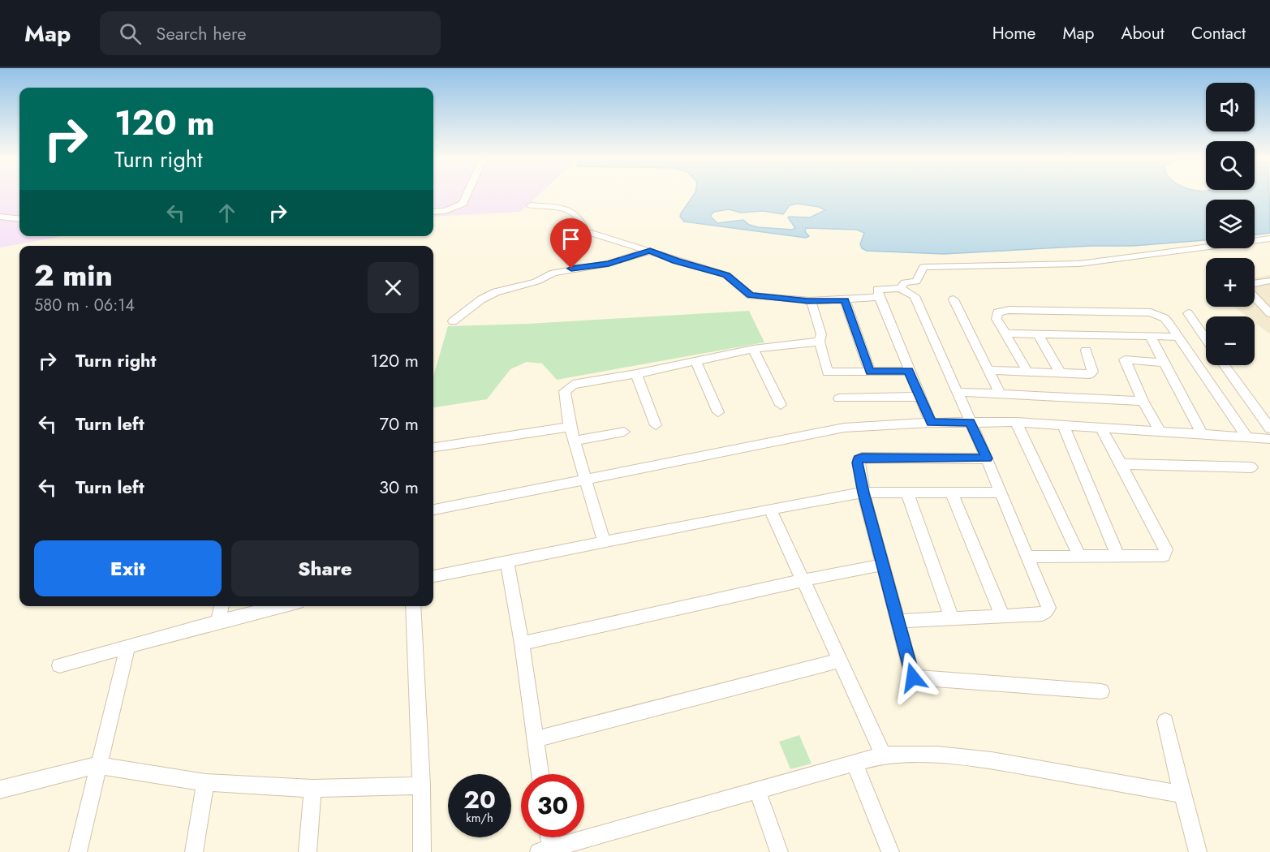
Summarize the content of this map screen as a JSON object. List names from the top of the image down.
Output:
{
  "page": {
    "header": "Map",
    "search": "Search here",
    "nav": [
      "Home",
      "Map",
      "About",
      "Contact"
    ],
    "map_buttons": ["+", "−"],
    "turn": ["120 m", "Turn right"],
    "heading": ["2 min", "580 m · 06:14"],
    "list": [
      {
        "name": "Turn right",
        "value": "120 m"
      },
      {
        "name": "Turn left",
        "value": "70 m"
      },
      {
        "name": "Turn left",
        "value": "30 m"
      }
    ],
    "buttons": ["Exit", "Share"],
    "speed": "20 km/h",
    "limit": "30"
  }
}
